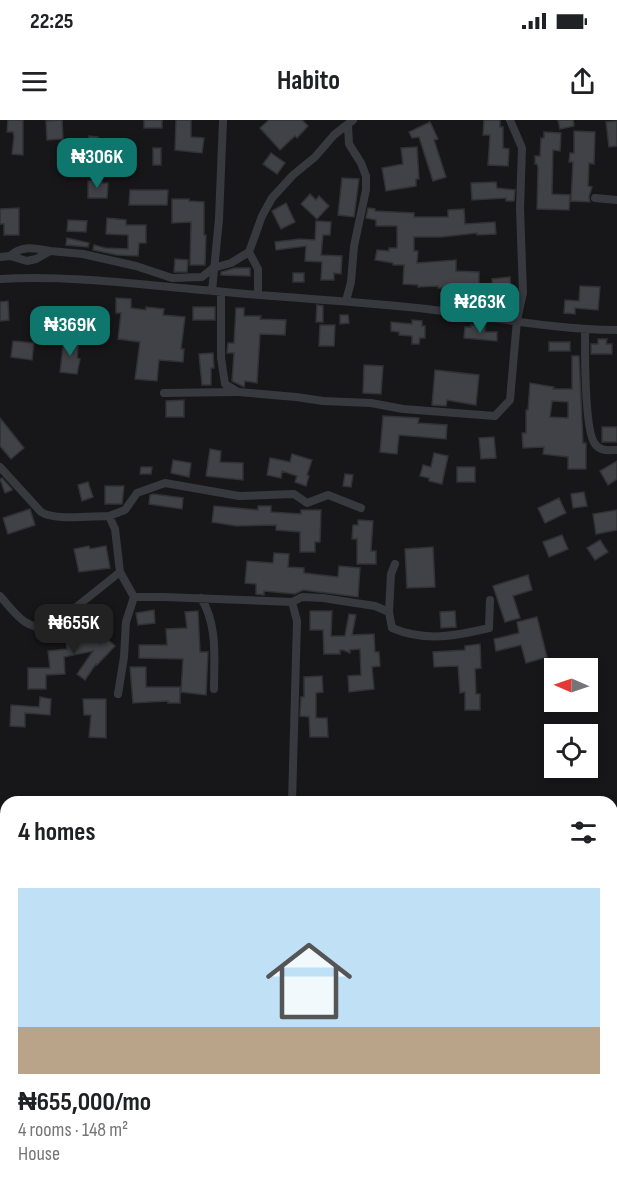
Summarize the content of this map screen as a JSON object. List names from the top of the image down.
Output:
{
  "north": "left",
  "page": {
    "status": "22:25",
    "header": "Habito",
    "price": [
      "₦306K",
      "₦263K",
      "₦369K",
      "₦655K"
    ],
    "heading": "4 homes",
    "list": [
      {
        "name": "₦655,000/mo",
        "note": "4 rooms · 148 m² · House"
      }
    ]
  }
}
